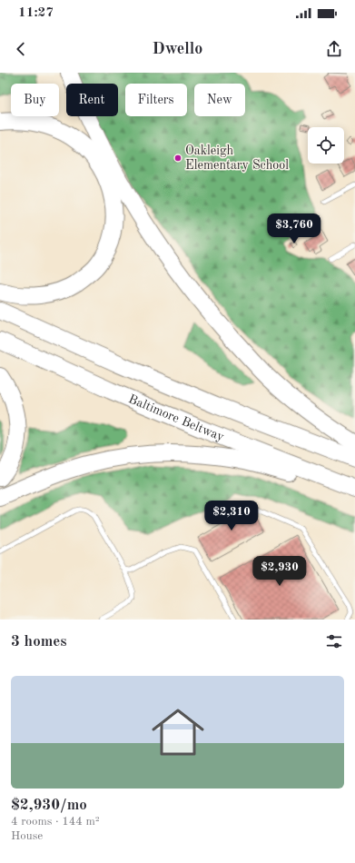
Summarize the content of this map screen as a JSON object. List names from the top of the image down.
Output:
{
  "streets": {
    "highway": ["Baltimore Beltway"]
  },
  "places": ["Oakleigh Elementary School"],
  "page": {
    "status": "11:27",
    "header": "Dwello",
    "chip": [
      "Buy",
      "Rent",
      "Filters",
      "New"
    ],
    "price": ["$3,760", "$2,310", "$2,930"],
    "heading": "3 homes",
    "list": [
      {
        "name": "$2,930/mo",
        "note": "4 rooms · 144 m² · House"
      }
    ]
  }
}
